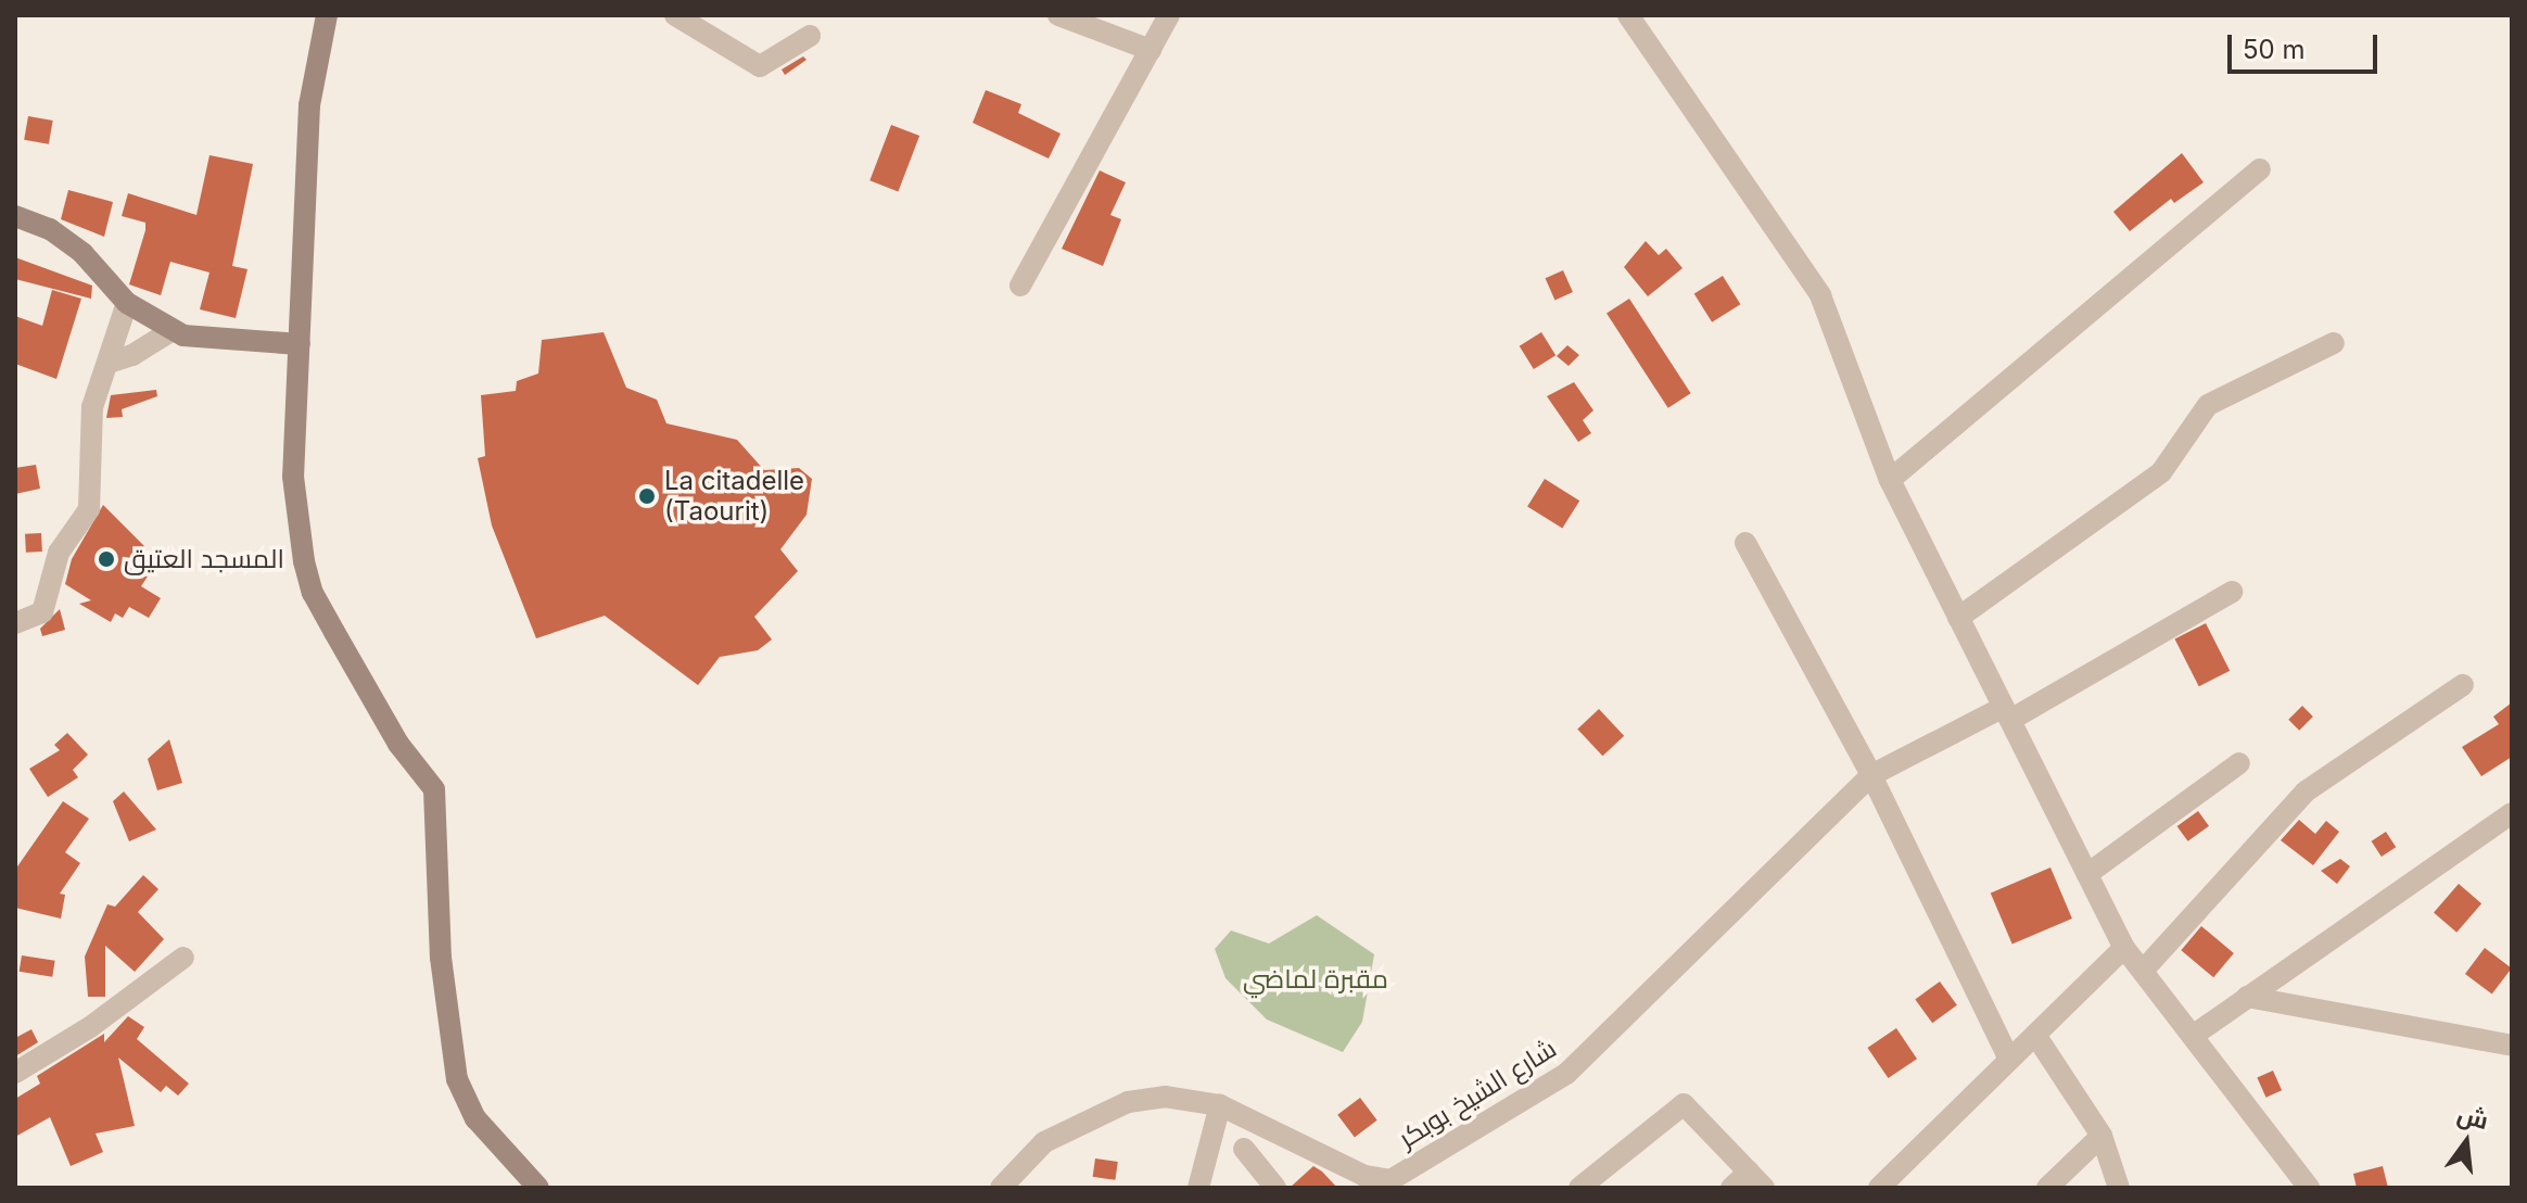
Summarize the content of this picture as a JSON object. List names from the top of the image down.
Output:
{
  "streets": {
    "street": ["شارع الشيخ بوبكر"]
  },
  "parks": ["مقبرة لماضي"],
  "places": ["La citadelle (Taourit)", "المسجد العتيق"],
  "scale_bar": "50 m",
  "north": "top"
}
